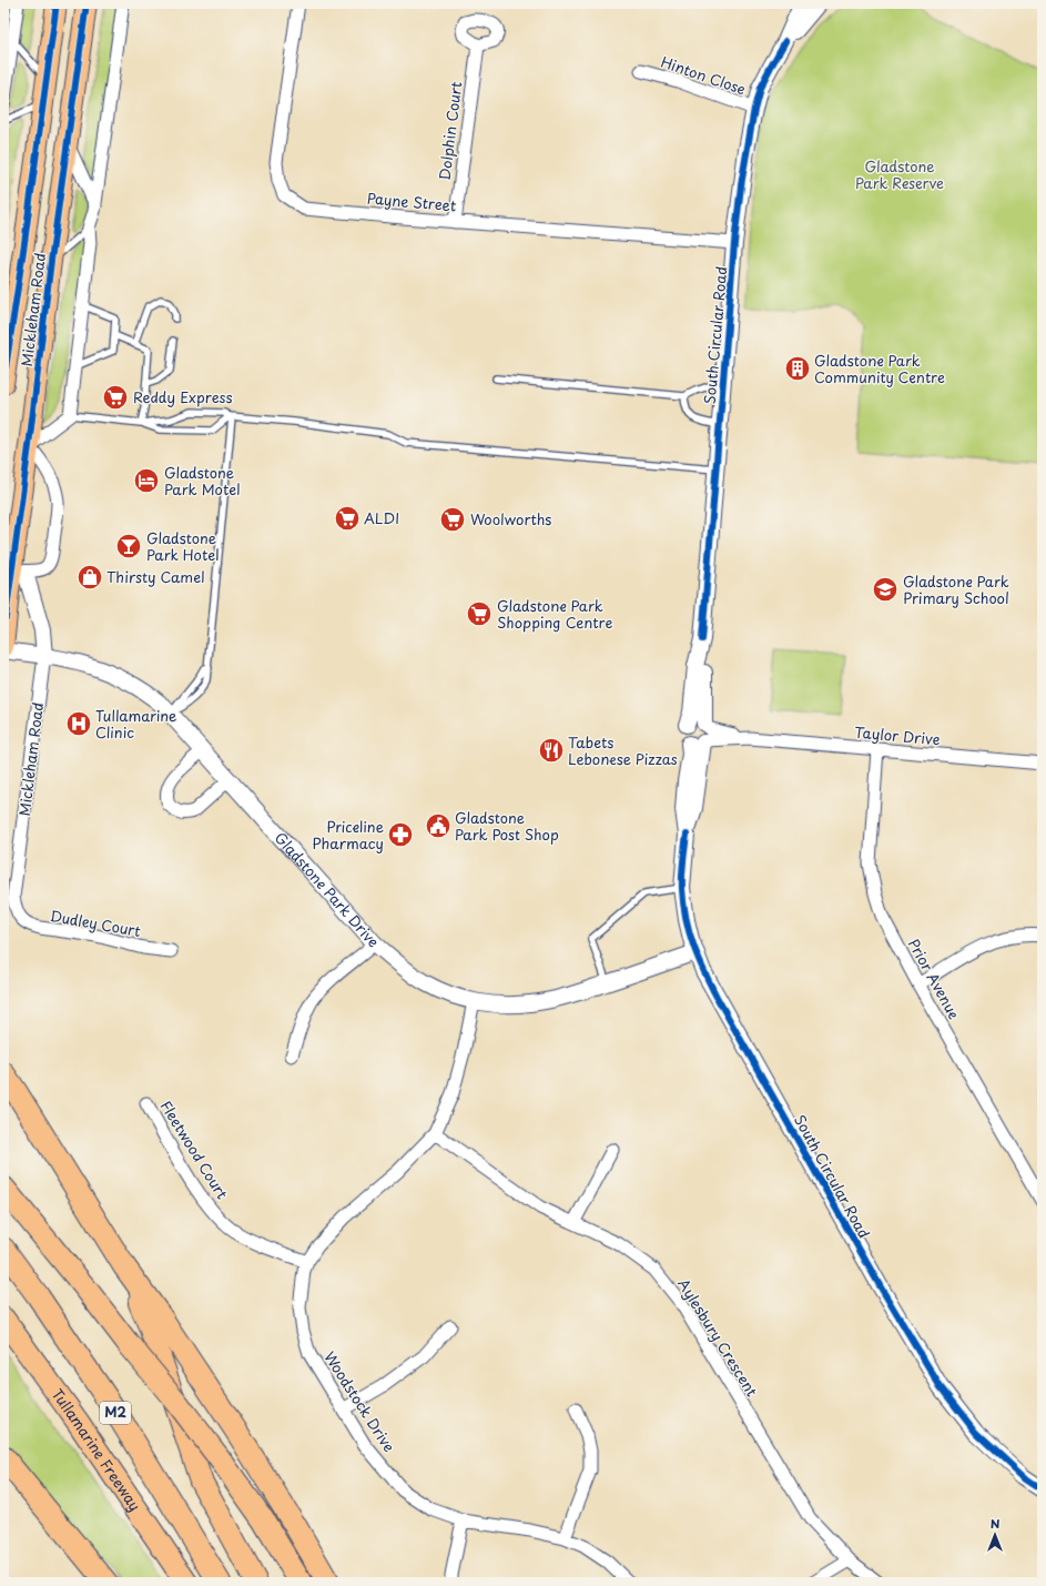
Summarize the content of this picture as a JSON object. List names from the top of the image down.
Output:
{
  "streets": {
    "highway": ["M2", "Tullamarine Freeway"],
    "main road": ["Mickleham Road"],
    "street": [
      "Hinton Close",
      "Dolphin Court",
      "Payne Street",
      "South Circular Road",
      "Taylor Drive",
      "Gladstone Park Drive",
      "Dudley Court",
      "Prior Avenue",
      "Fleetwood Court",
      "Aylesbury Crescent",
      "Woodstock Drive"
    ]
  },
  "crossings": [
    ["Hinton Close", "South Circular Road"],
    ["Dolphin Court", "Payne Street"],
    ["Payne Street", "South Circular Road"],
    ["Mickleham Road", "Gladstone Park Drive"],
    ["Mickleham Road", "Dudley Court"],
    ["South Circular Road", "Taylor Drive"],
    ["South Circular Road", "Gladstone Park Drive"],
    ["Taylor Drive", "Prior Avenue"],
    ["Gladstone Park Drive", "Woodstock Drive"],
    ["Fleetwood Court", "Woodstock Drive"],
    ["Aylesbury Crescent", "Woodstock Drive"]
  ],
  "parks": ["Gladstone Park Reserve"],
  "places": {
    "building": ["Gladstone Park Community Centre"],
    "supermarket": [
      "Reddy Express",
      "ALDI",
      "Woolworths",
      "Gladstone Park Shopping Centre"
    ],
    "hotel": ["Gladstone Park Motel"],
    "bar": ["Gladstone Park Hotel"],
    "shop": ["Thirsty Camel"],
    "school or university": ["Gladstone Park Primary School"],
    "hospital": ["Tullamarine Clinic"],
    "restaurant": ["Tabets Lebonese Pizzas"],
    "public building": ["Gladstone Park Post Shop"],
    "pharmacy": ["Priceline Pharmacy"]
  },
  "north": "top"
}
